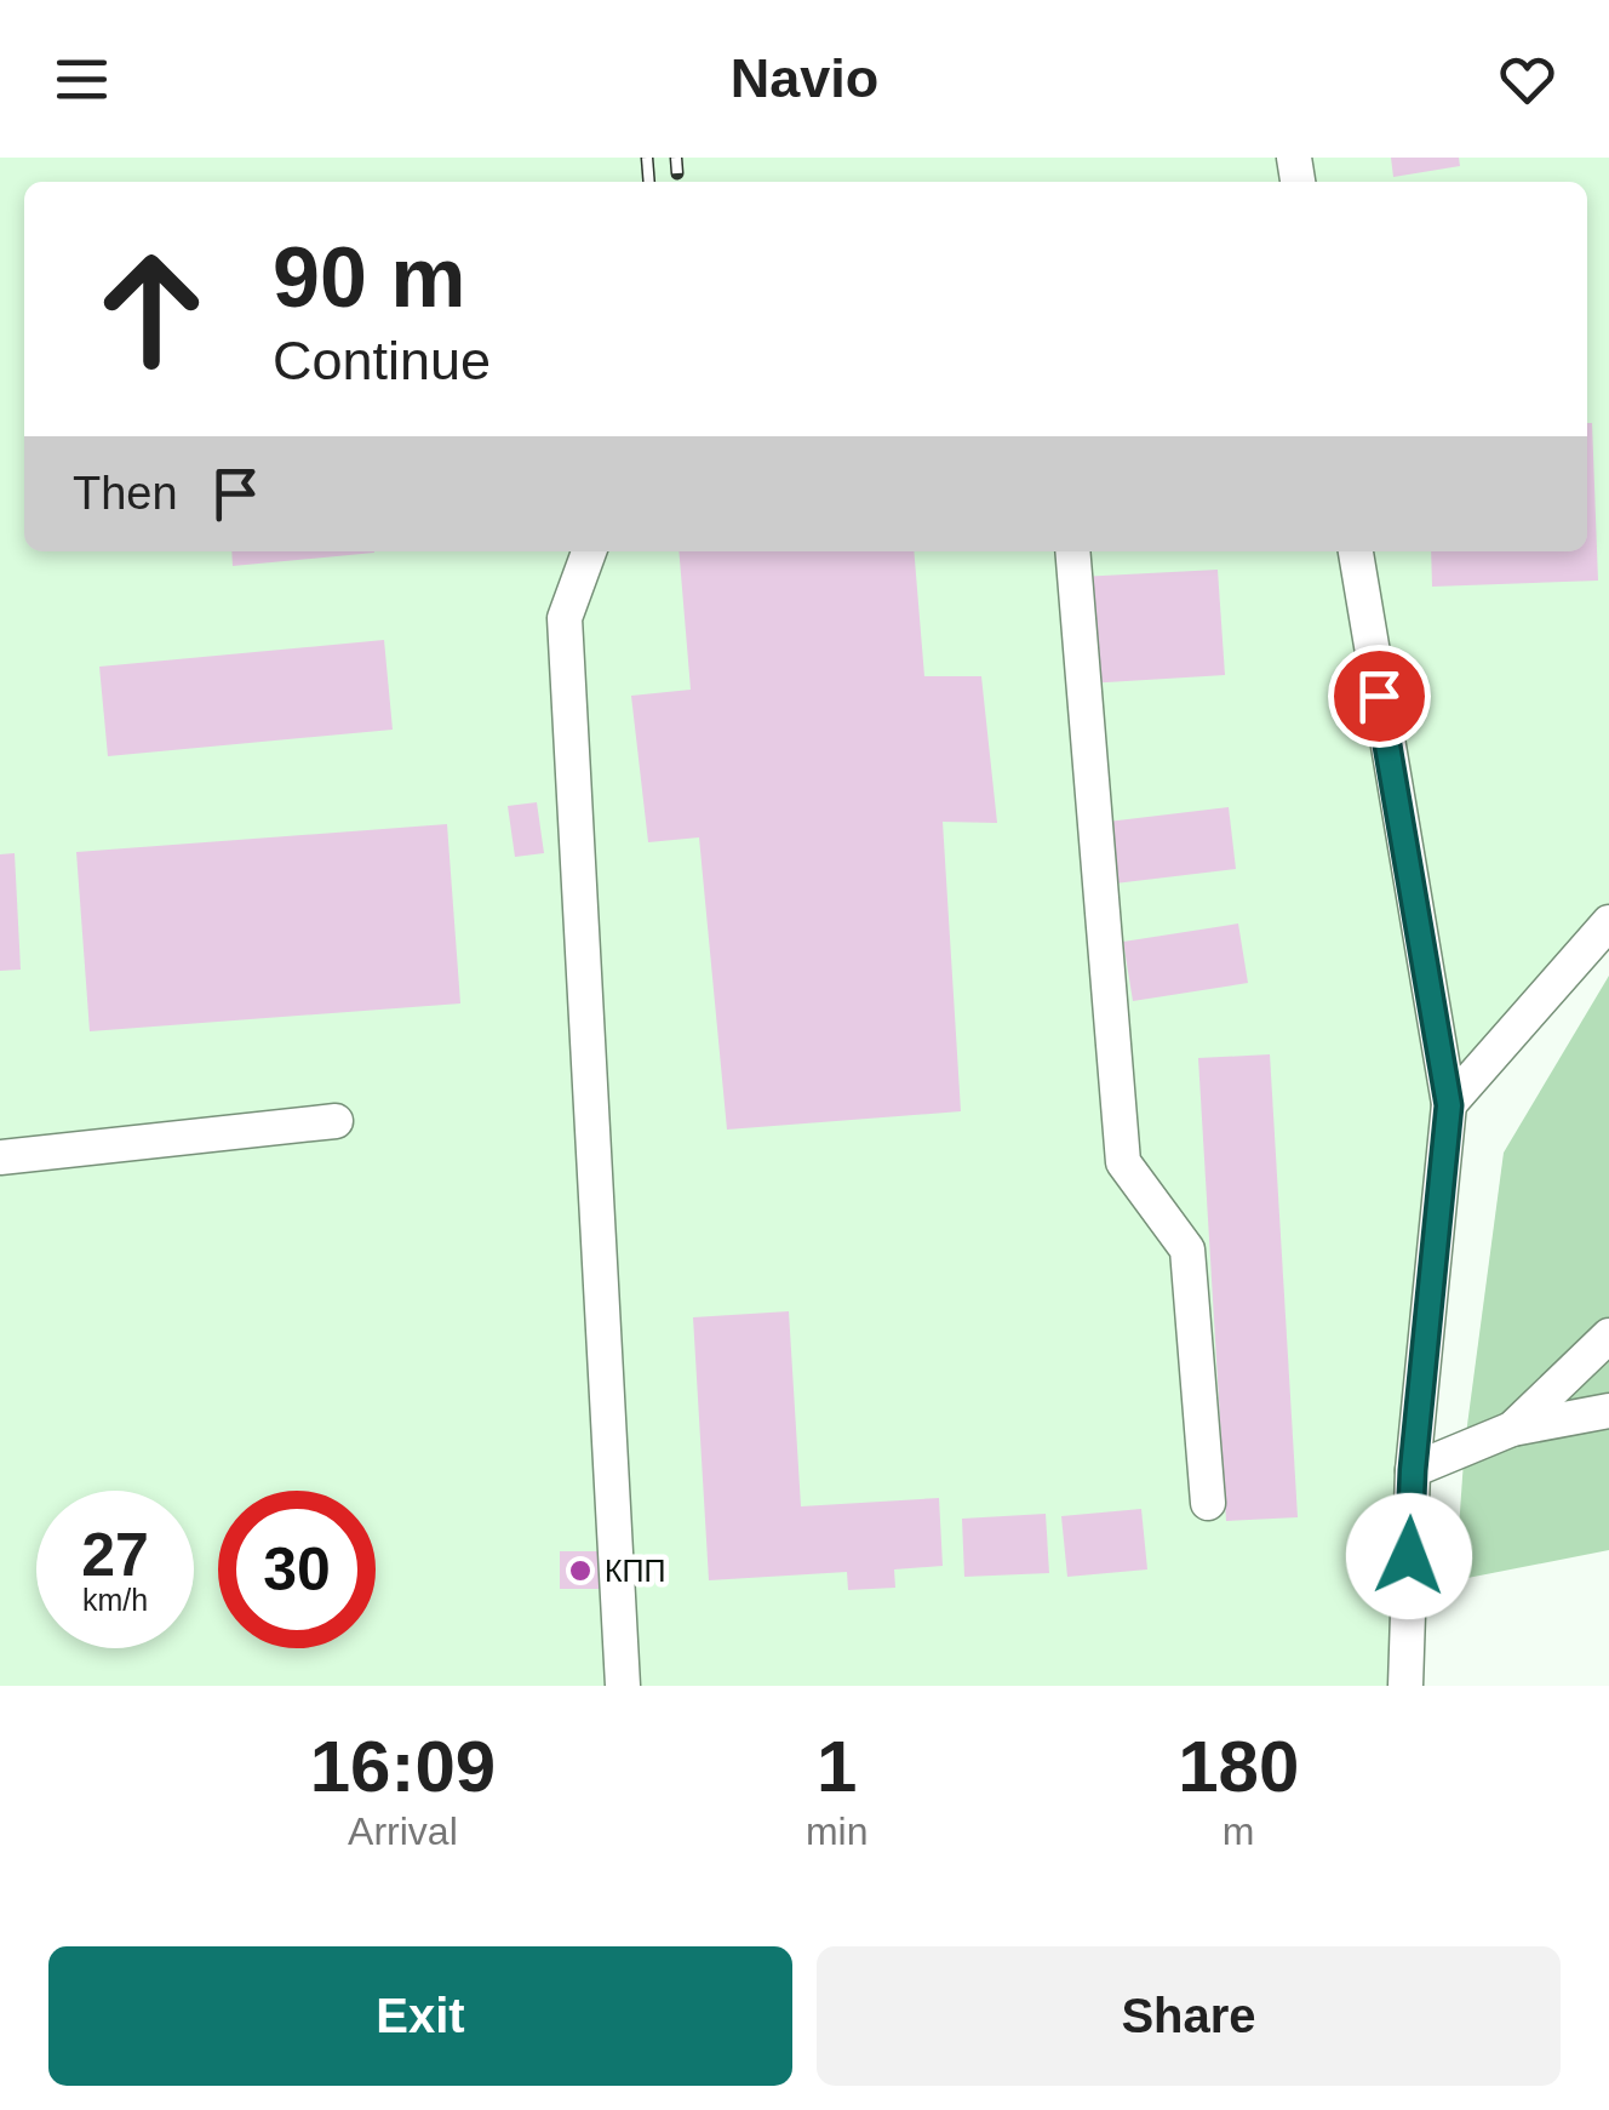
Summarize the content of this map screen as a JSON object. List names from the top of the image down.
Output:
{
  "places": ["КПП"],
  "page": {
    "header": "Navio",
    "turn": ["90 m", "Continue"],
    "then": "Then",
    "speed": "27 km/h",
    "limit": "30",
    "eta": [
      "16:09",
      "Arrival",
      "1",
      "min",
      "180",
      "m"
    ],
    "buttons": ["Exit", "Share"]
  }
}
